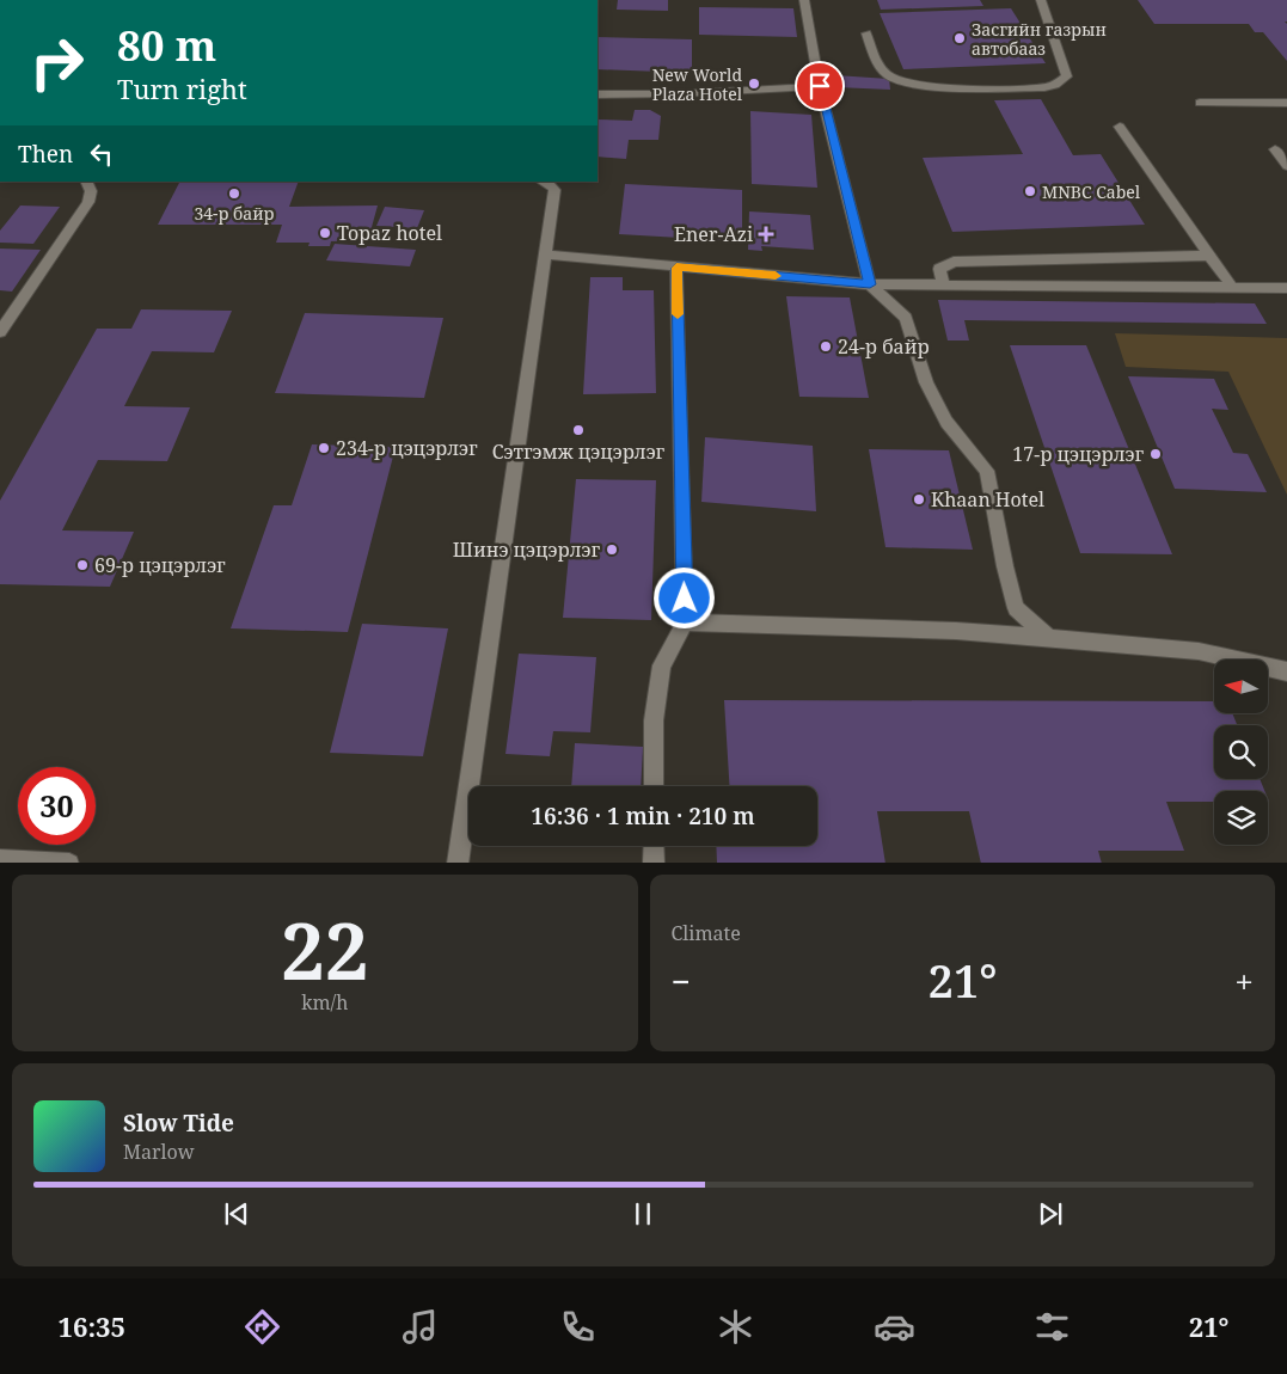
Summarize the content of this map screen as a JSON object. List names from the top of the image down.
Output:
{
  "places": {
    "other": [
      "Засгийн газрын автобааз",
      "New World Plaza Hotel",
      "MNBC Cabel",
      "34-р байр",
      "Topaz hotel",
      "24-р байр",
      "Сэтгэмж цэцэрлэг",
      "234-р цэцэрлэг",
      "17-р цэцэрлэг",
      "Khaan Hotel",
      "Шинэ цэцэрлэг",
      "69-р цэцэрлэг"
    ],
    "health": ["Ener-Azi"]
  },
  "north": "left",
  "page": {
    "turn": ["80 m", "Turn right"],
    "then": "Then",
    "limit": "30",
    "trip": "16:36 · 1 min · 210 m",
    "tile": [
      ["22", "km/h"],
      "Climate"
    ],
    "heat": ["−", "21°", "+"],
    "song": ["Slow Tide", "Marlow"],
    "tabs": ["16:35", "21°"]
  }
}
